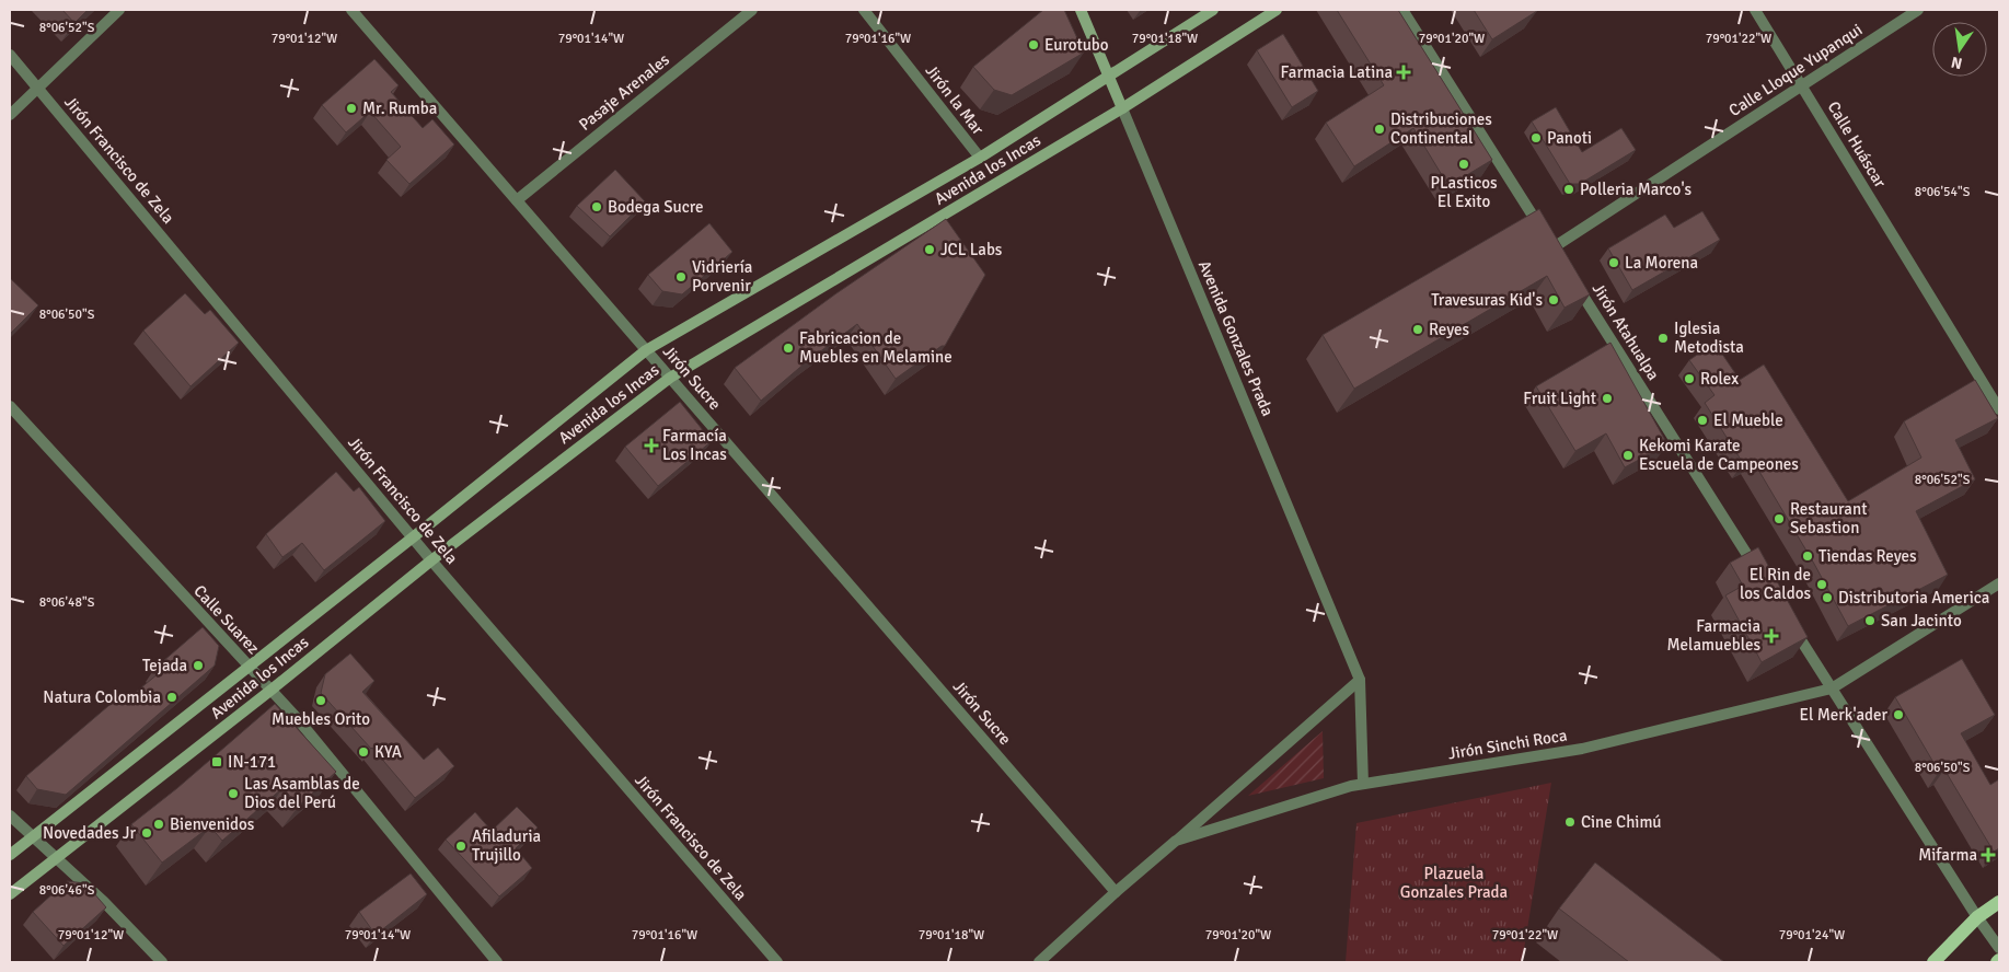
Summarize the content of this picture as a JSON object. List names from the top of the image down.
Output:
{
  "streets": {
    "street": [
      "Calle Lloque Yupanqui",
      "Pasaje Arenales",
      "Jirón la Mar",
      "Calle Huáscar",
      "Jirón Francisco de Zela",
      "Avenida los Incas",
      "Jirón Atahualpa",
      "Avenida Gonzales Prada",
      "Jirón Sucre",
      "Calle Suarez",
      "Jirón Sinchi Roca"
    ]
  },
  "crossings": [
    ["Calle Lloque Yupanqui", "Calle Huáscar"],
    ["Pasaje Arenales", "Jirón Sucre"],
    ["Jirón la Mar", "Avenida los Incas"],
    ["Jirón Francisco de Zela", "Avenida los Incas"],
    ["Avenida los Incas", "Avenida Gonzales Prada"],
    ["Avenida los Incas", "Jirón Sucre"],
    ["Avenida los Incas", "Calle Suarez"],
    ["Avenida Gonzales Prada", "Jirón Sinchi Roca"],
    ["Jirón Sucre", "Jirón Sinchi Roca"]
  ],
  "parks": ["Plazuela Gonzales Prada"],
  "places": {
    "other": [
      "Eurotubo",
      "Mr. Rumba",
      "Distribuciones Continental",
      "Panoti",
      "PLasticos El Exito",
      "Polleria Marco's",
      "Bodega Sucre",
      "JCL Labs",
      "La Morena",
      "Vidriería Porvenir",
      "Travesuras Kid's",
      "Reyes",
      "Iglesia Metodista",
      "Fabricacion de Muebles en Melamine",
      "Rolex",
      "Fruit Light",
      "El Mueble",
      "Kekomi Karate Escuela de Campeones",
      "Restaurant Sebastion",
      "Tiendas Reyes",
      "El Rin de los Caldos",
      "Distributoria America",
      "San Jacinto",
      "Tejada",
      "Natura Colombia",
      "Muebles Orito",
      "El Merk'ader",
      "KYA",
      "Las Asamblas de Dios del Perú",
      "Cine Chimú",
      "Bienvenidos",
      "Novedades Jr",
      "Afiladuria Trujillo"
    ],
    "health": [
      "Farmacia Latina",
      "Farmacía Los Incas",
      "Farmacia Melamuebles",
      "Mifarma"
    ],
    "transit": ["IN-171"]
  },
  "north": "bottom",
  "coordinates": [
    "8°06'52\"S",
    "79°01'12\"W",
    "79°01'14\"W",
    "79°01'16\"W",
    "79°01'18\"W",
    "79°01'20\"W",
    "79°01'22\"W",
    "8°06'54\"S",
    "8°06'50\"S",
    "8°06'48\"S",
    "8°06'46\"S",
    "79°01'24\"W"
  ]
}
